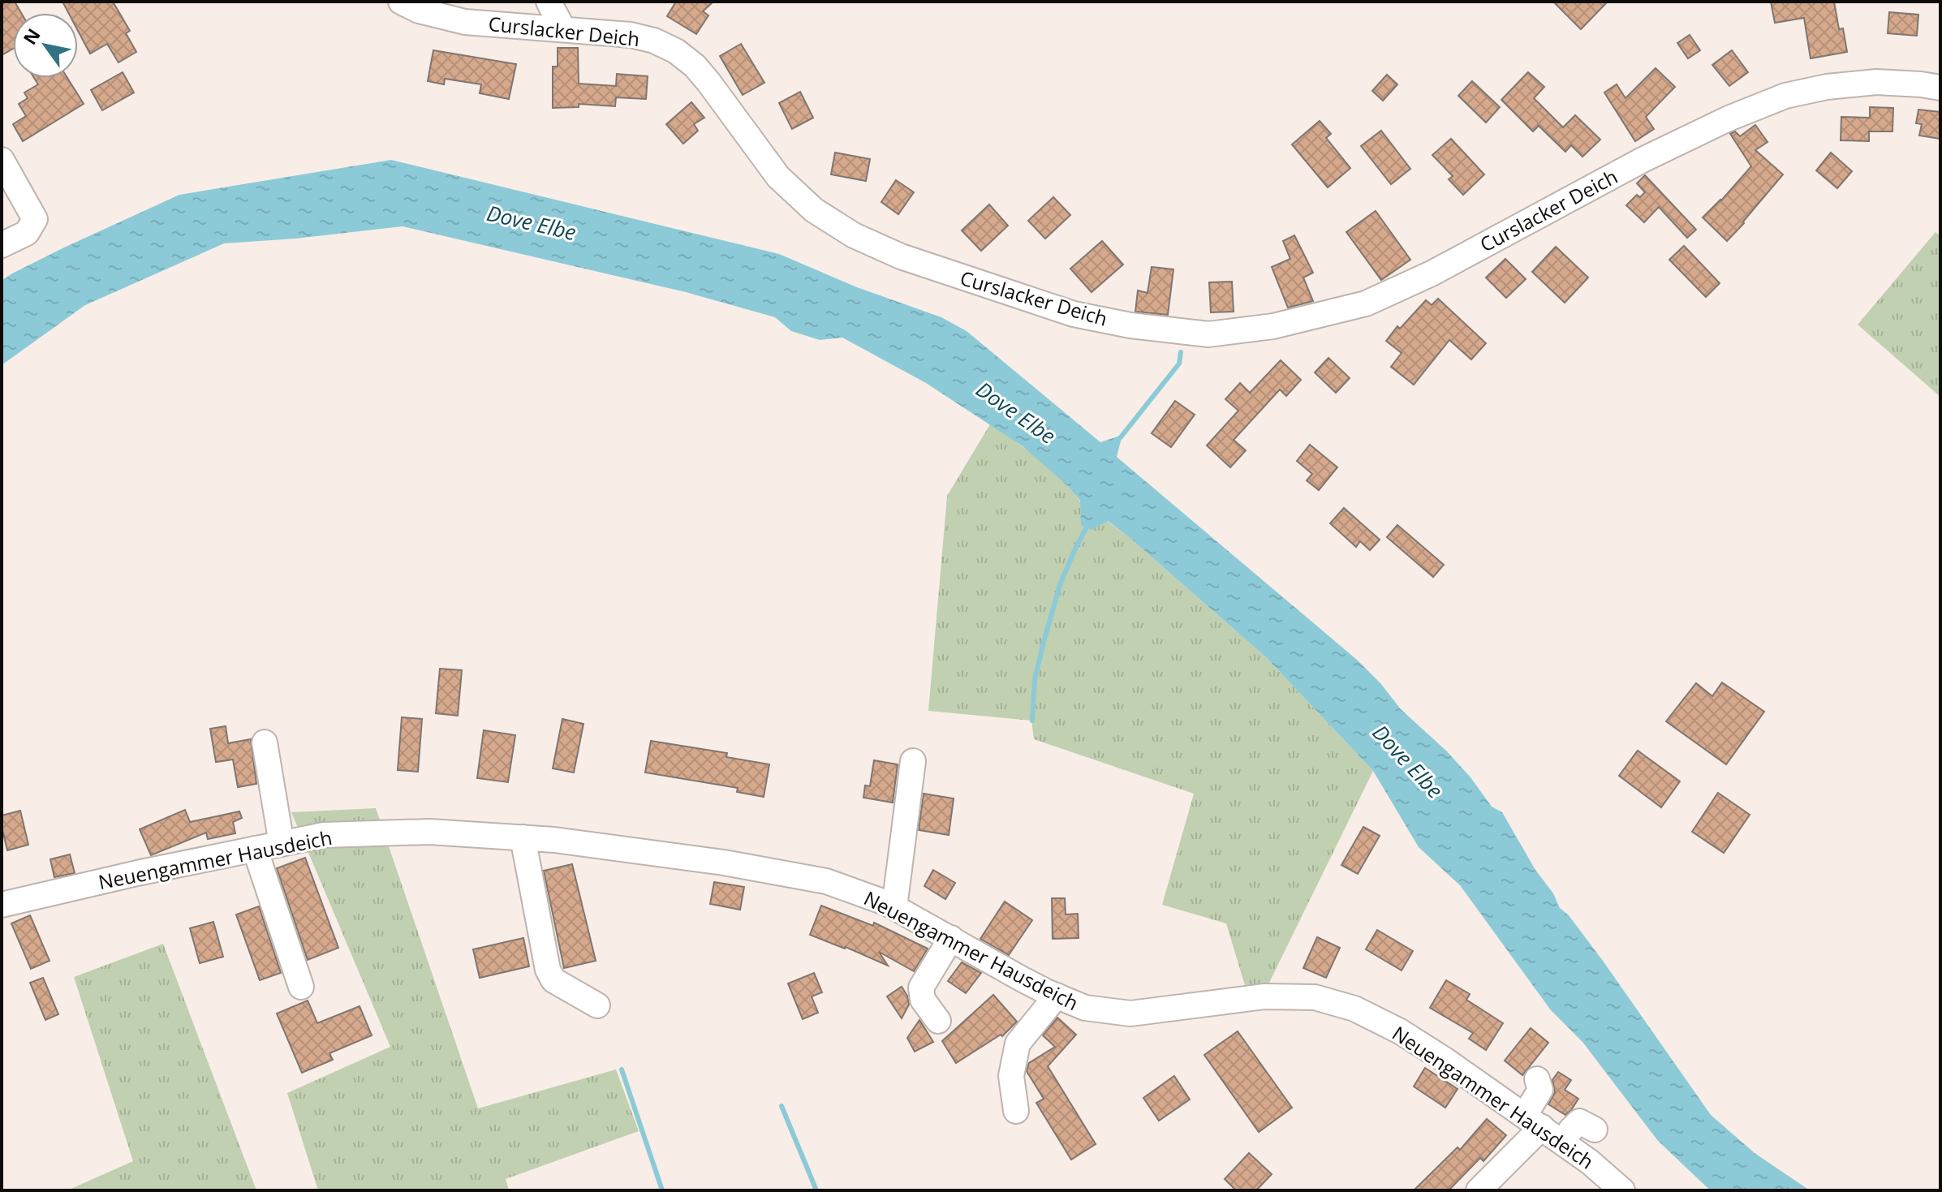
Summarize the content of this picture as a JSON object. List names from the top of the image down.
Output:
{
  "streets": {
    "street": ["Curslacker Deich", "Neuengammer Hausdeich"]
  },
  "water": ["Dove Elbe"],
  "north": "top left"
}
